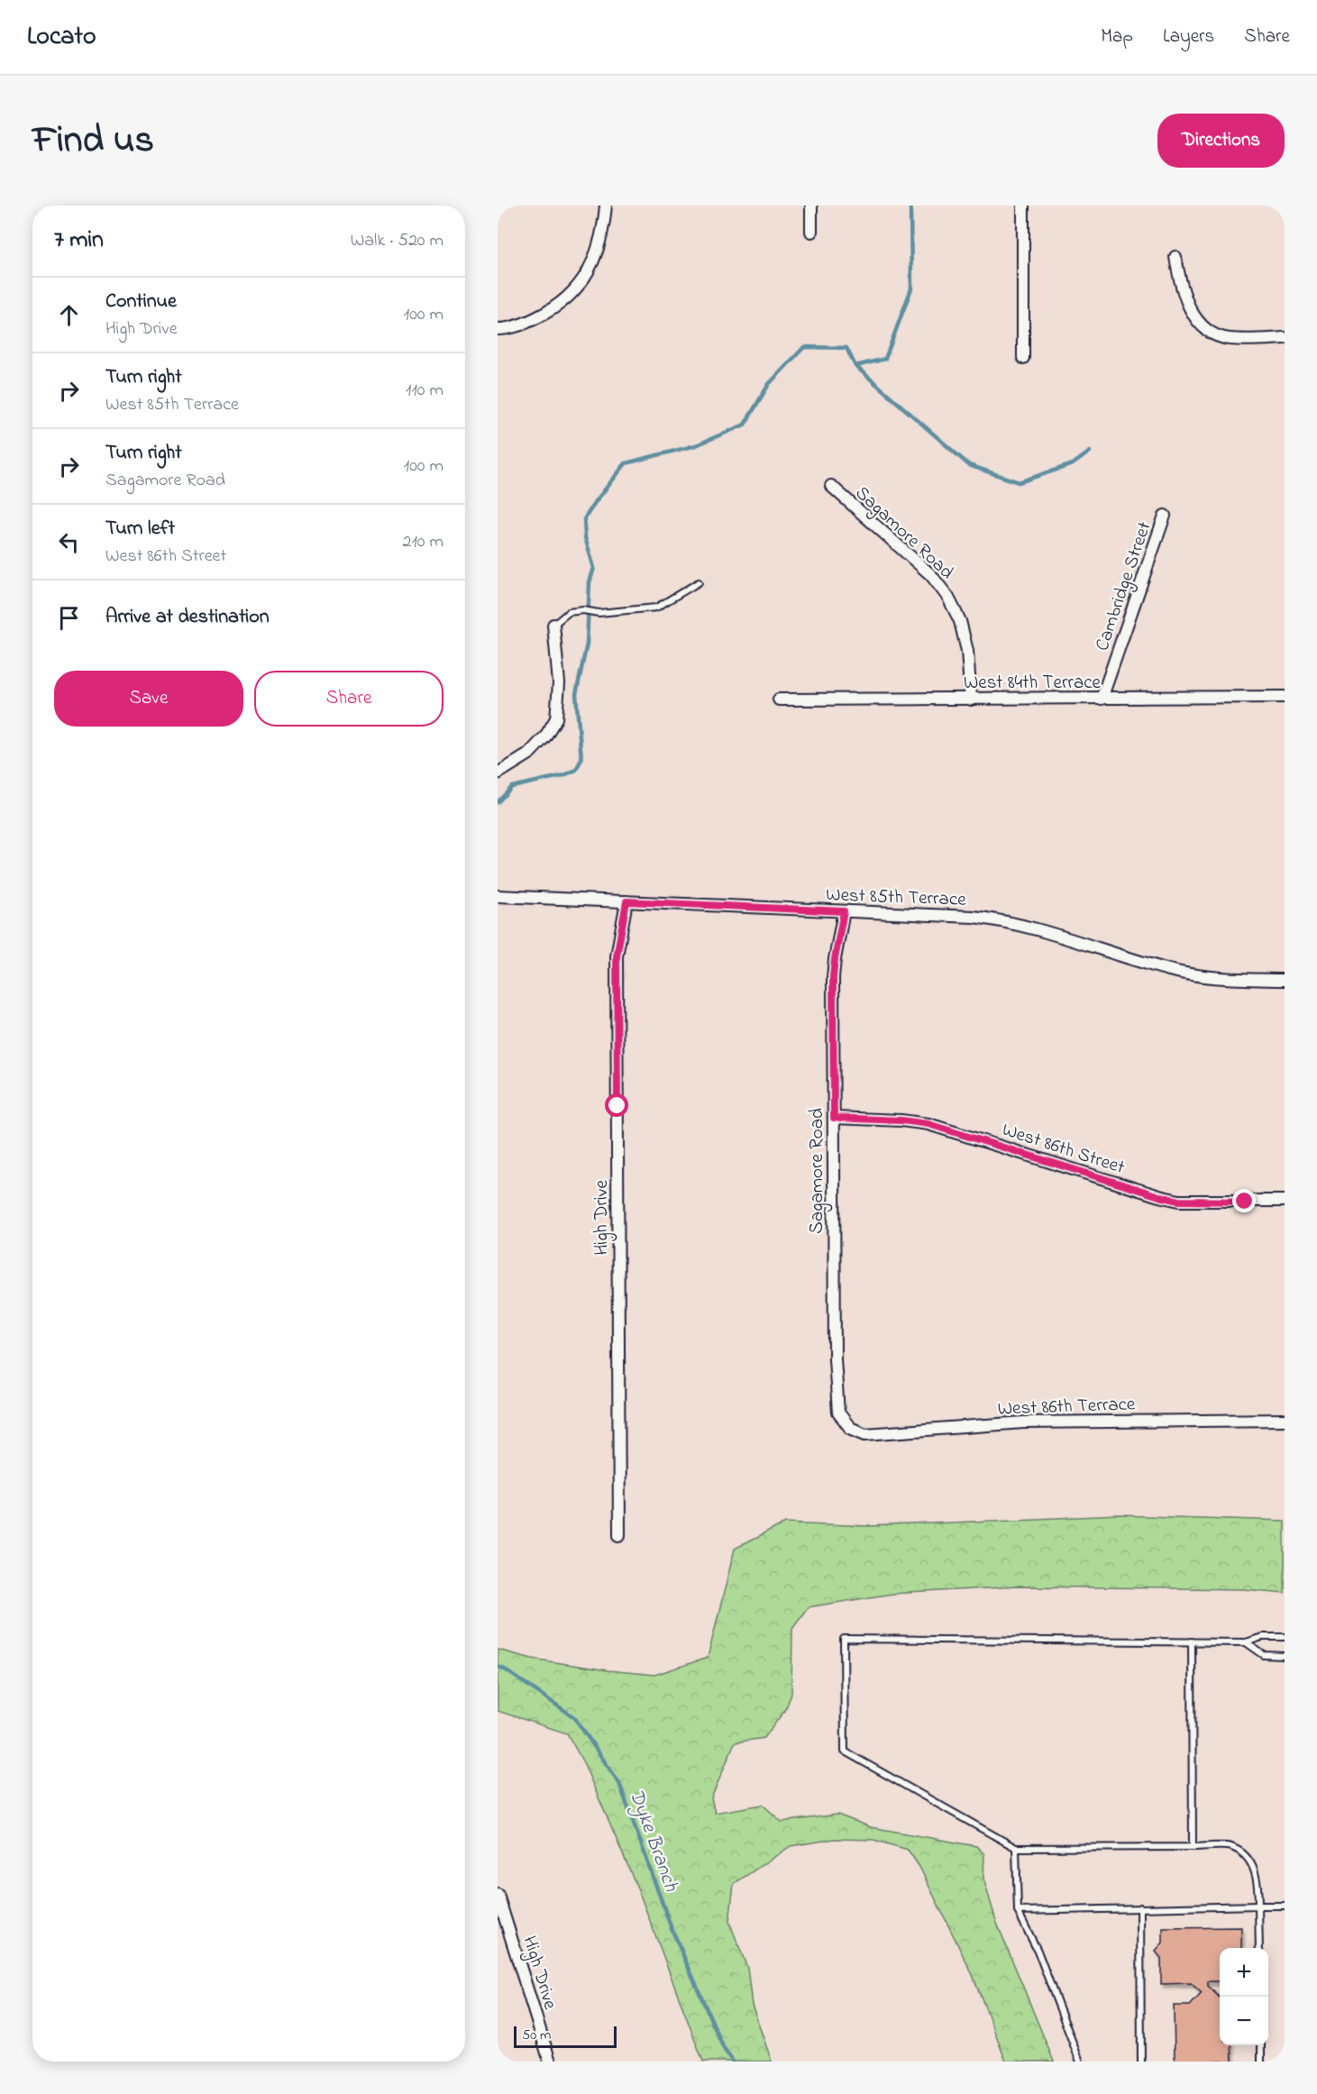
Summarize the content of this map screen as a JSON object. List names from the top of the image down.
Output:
{
  "streets": {
    "street": [
      "Sagamore Road",
      "Cambridge Street",
      "West 84th Terrace",
      "West 85th Terrace",
      "West 86th Street",
      "High Drive",
      "West 86th Terrace"
    ]
  },
  "crossings": [
    ["Sagamore Road", "West 84th Terrace"],
    ["Sagamore Road", "West 85th Terrace"],
    ["Sagamore Road", "West 86th Street"],
    ["Sagamore Road", "West 86th Terrace"],
    ["Cambridge Street", "West 84th Terrace"],
    ["West 85th Terrace", "High Drive"]
  ],
  "water": ["Dyke Branch"],
  "scale_bar": "50 m",
  "page": {
    "header": "Locato",
    "nav": ["Map", "Layers", "Share"],
    "title": "Find us",
    "buttons": [
      "Directions",
      ["Save", "Share"]
    ],
    "heading": ["7 min", "Walk · 520 m"],
    "list": [
      ["Continue", "High Drive", "100 m"],
      ["Turn right", "West 85th Terrace", "110 m"],
      ["Turn right", "Sagamore Road", "100 m"],
      ["Turn left", "West 86th Street", "210 m"],
      "Arrive at destination"
    ],
    "map_buttons": ["+", "−"],
    "scale": "50 m"
  }
}
